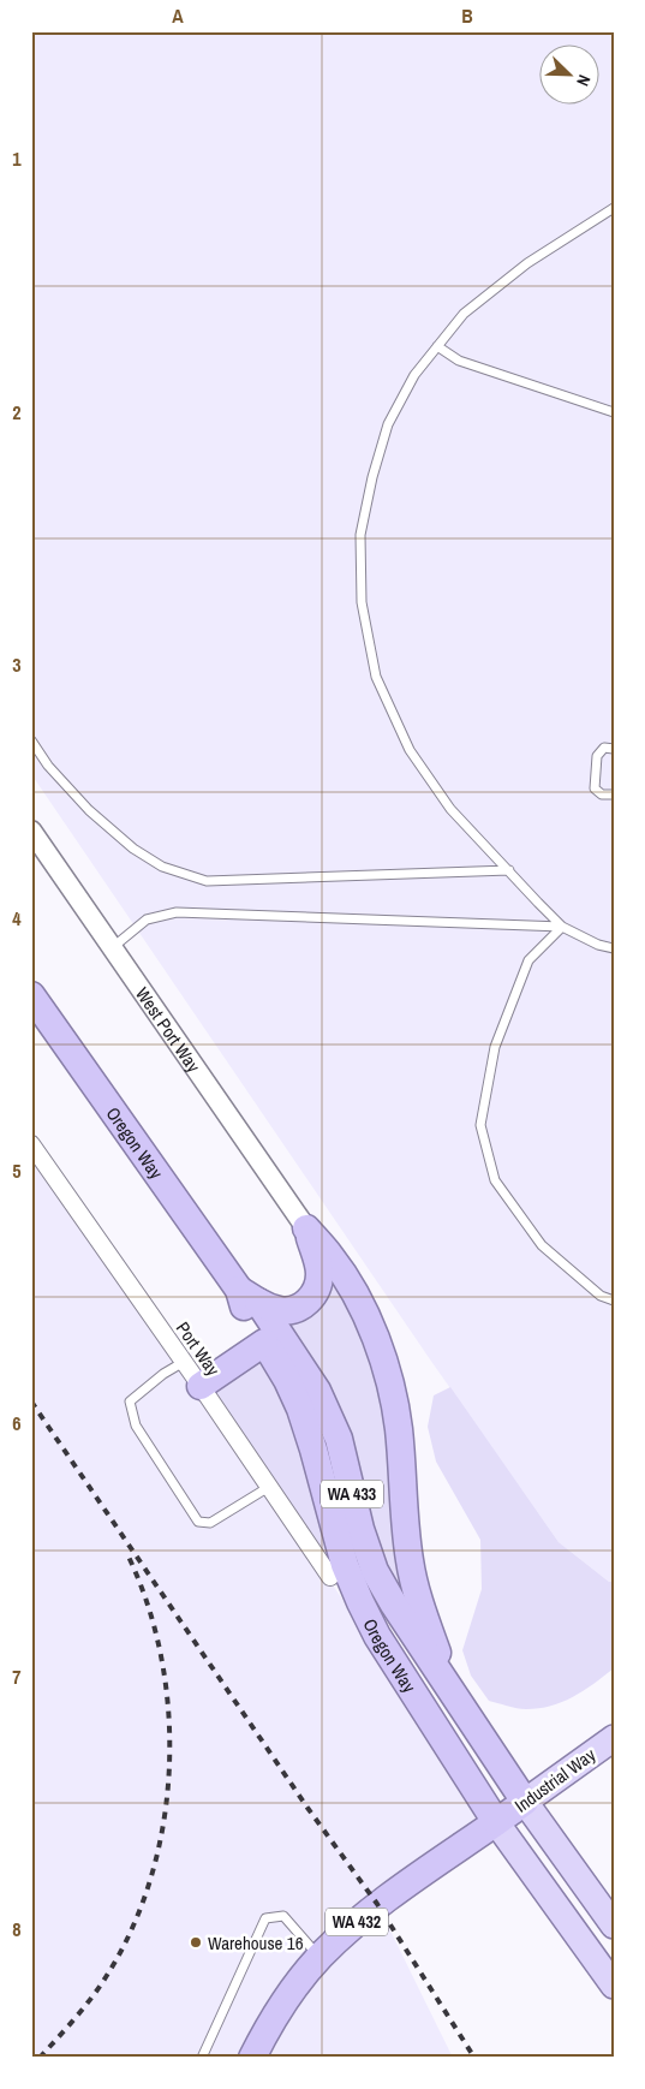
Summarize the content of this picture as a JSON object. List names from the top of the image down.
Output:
{
  "streets": {
    "highway": [
      "Oregon Way",
      "WA 433",
      "Industrial Way",
      "WA 432"
    ],
    "street": ["West Port Way", "Port Way"]
  },
  "crossings": [
    ["Oregon Way", "Industrial Way"],
    ["Oregon Way", "WA 432"],
    ["Industrial Way", "WA 432"]
  ],
  "places": ["Warehouse 16"],
  "north": "bottom right",
  "grid": {
    "columns": ["A", "B"],
    "rows": [
      "1",
      "2",
      "3",
      "4",
      "5",
      "6",
      "7",
      "8"
    ]
  }
}
